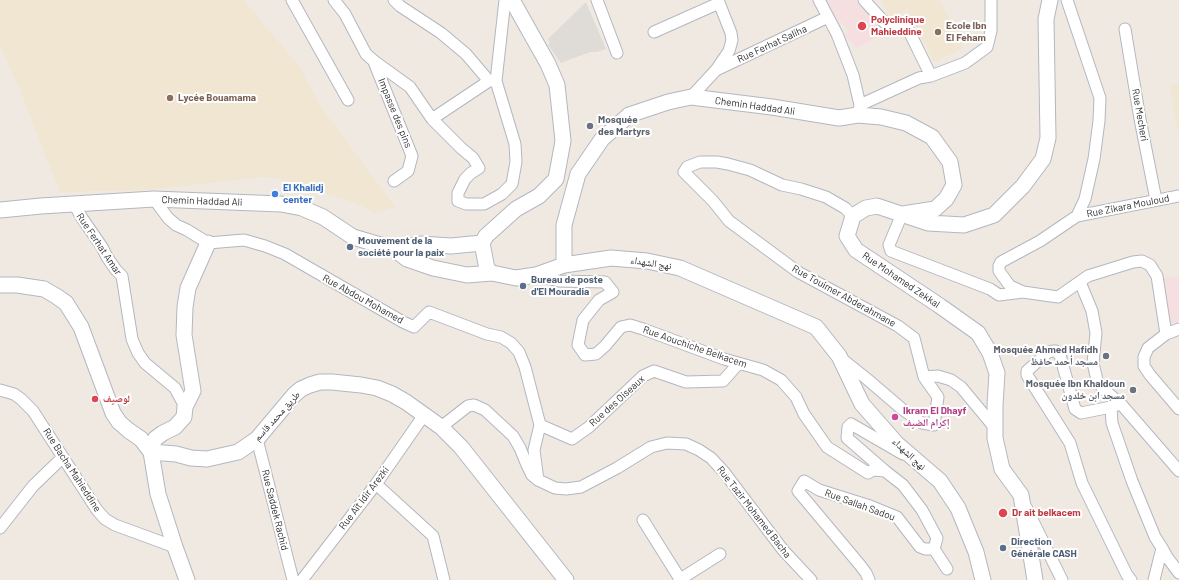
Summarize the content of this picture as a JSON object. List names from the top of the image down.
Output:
{
  "streets": {
    "street": [
      "Rue Ferhat Saliha",
      "Chemin Haddad Ali",
      "Impasse des pins",
      "Rue Mecheri",
      "Rue Zikara Mouloud",
      "Rue Ferhat Amar",
      "نهج الشهداء",
      "Rue Mohamed Zekkal",
      "Rue Touimer Abderahmane",
      "Rue Abdou Mohamed",
      "Rue Aouchiche Belkacem",
      "Rue des Oiseaux",
      "طريق محمد قاسم",
      "Rue Bacha Mahieddine",
      "Rue Aït Idir Arezki",
      "Rue Sallah Sadou",
      "Rue Saddek Rachid",
      "Rue Tazir Mohamed Bacha"
    ]
  },
  "crossings": [
    ["Chemin Haddad Ali", "Rue Ferhat Amar"],
    ["Chemin Haddad Ali", "نهج الشهداء"],
    ["Rue Mecheri", "Rue Zikara Mouloud"],
    ["نهج الشهداء", "Rue Touimer Abderahmane"],
    ["نهج الشهداء", "Rue Aouchiche Belkacem"],
    ["Rue Mohamed Zekkal", "Rue Touimer Abderahmane"],
    ["Rue Abdou Mohamed", "Rue des Oiseaux"],
    ["Rue Abdou Mohamed", "Rue Tazir Mohamed Bacha"],
    ["Rue Aouchiche Belkacem", "Rue des Oiseaux"],
    ["طريق محمد قاسم", "Rue Aït Idir Arezki"],
    ["طريق محمد قاسم", "Rue Saddek Rachid"]
  ],
  "places": [
    "Polyclinique Mahieddine",
    "Ecole Ibn El Feham",
    "Lycée Bouamama",
    "Mosquée des Martyrs",
    "El Khalidj center",
    "Mouvement de la société pour la paix",
    "Bureau de poste d'El Mouradia",
    "Mosquée Ahmed Hafidh مسجد أحمد حافظ",
    "Mosquée Ibn Khaldoun مسجد ابن خلدون",
    "لوصيف",
    "Ikram El Dhayf إكرام الضيف",
    "Dr ait belkacem",
    "Direction Générale CASH"
  ]
}
